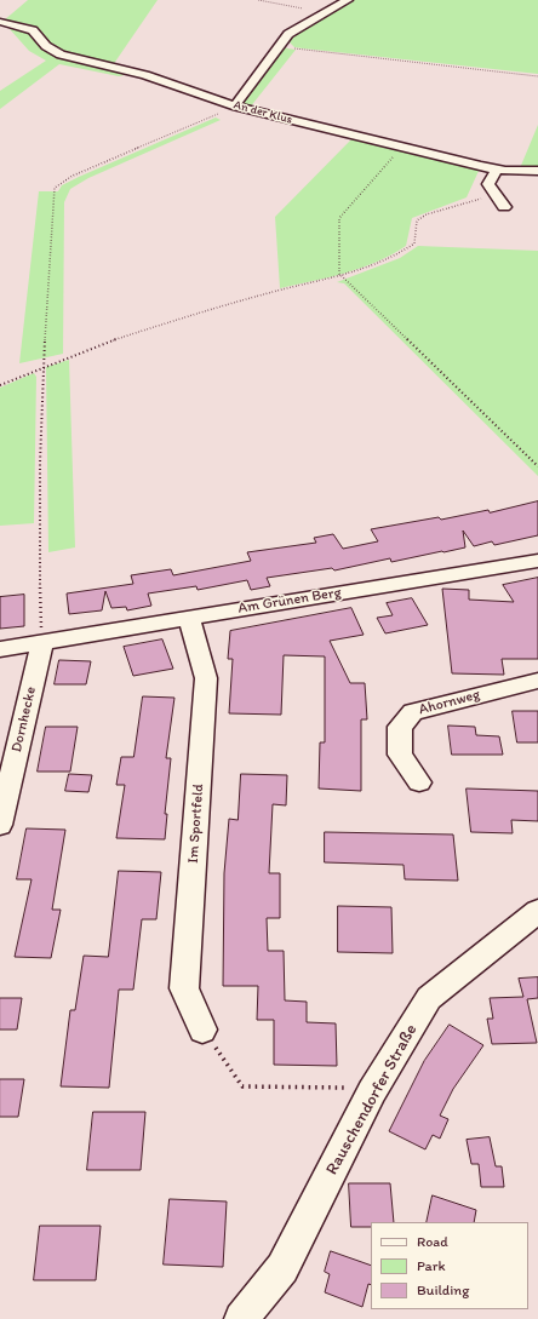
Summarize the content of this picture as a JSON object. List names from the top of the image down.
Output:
{
  "streets": {
    "street": [
      "An der Klus",
      "Am Grünen Berg",
      "Ahornweg",
      "Dornhecke",
      "Im Sportfeld",
      "Rauschendorfer Straße"
    ]
  },
  "crossings": [
    ["Am Grünen Berg", "Dornhecke"],
    ["Am Grünen Berg", "Im Sportfeld"]
  ],
  "legend": ["Road", "Park", "Building"]
}
